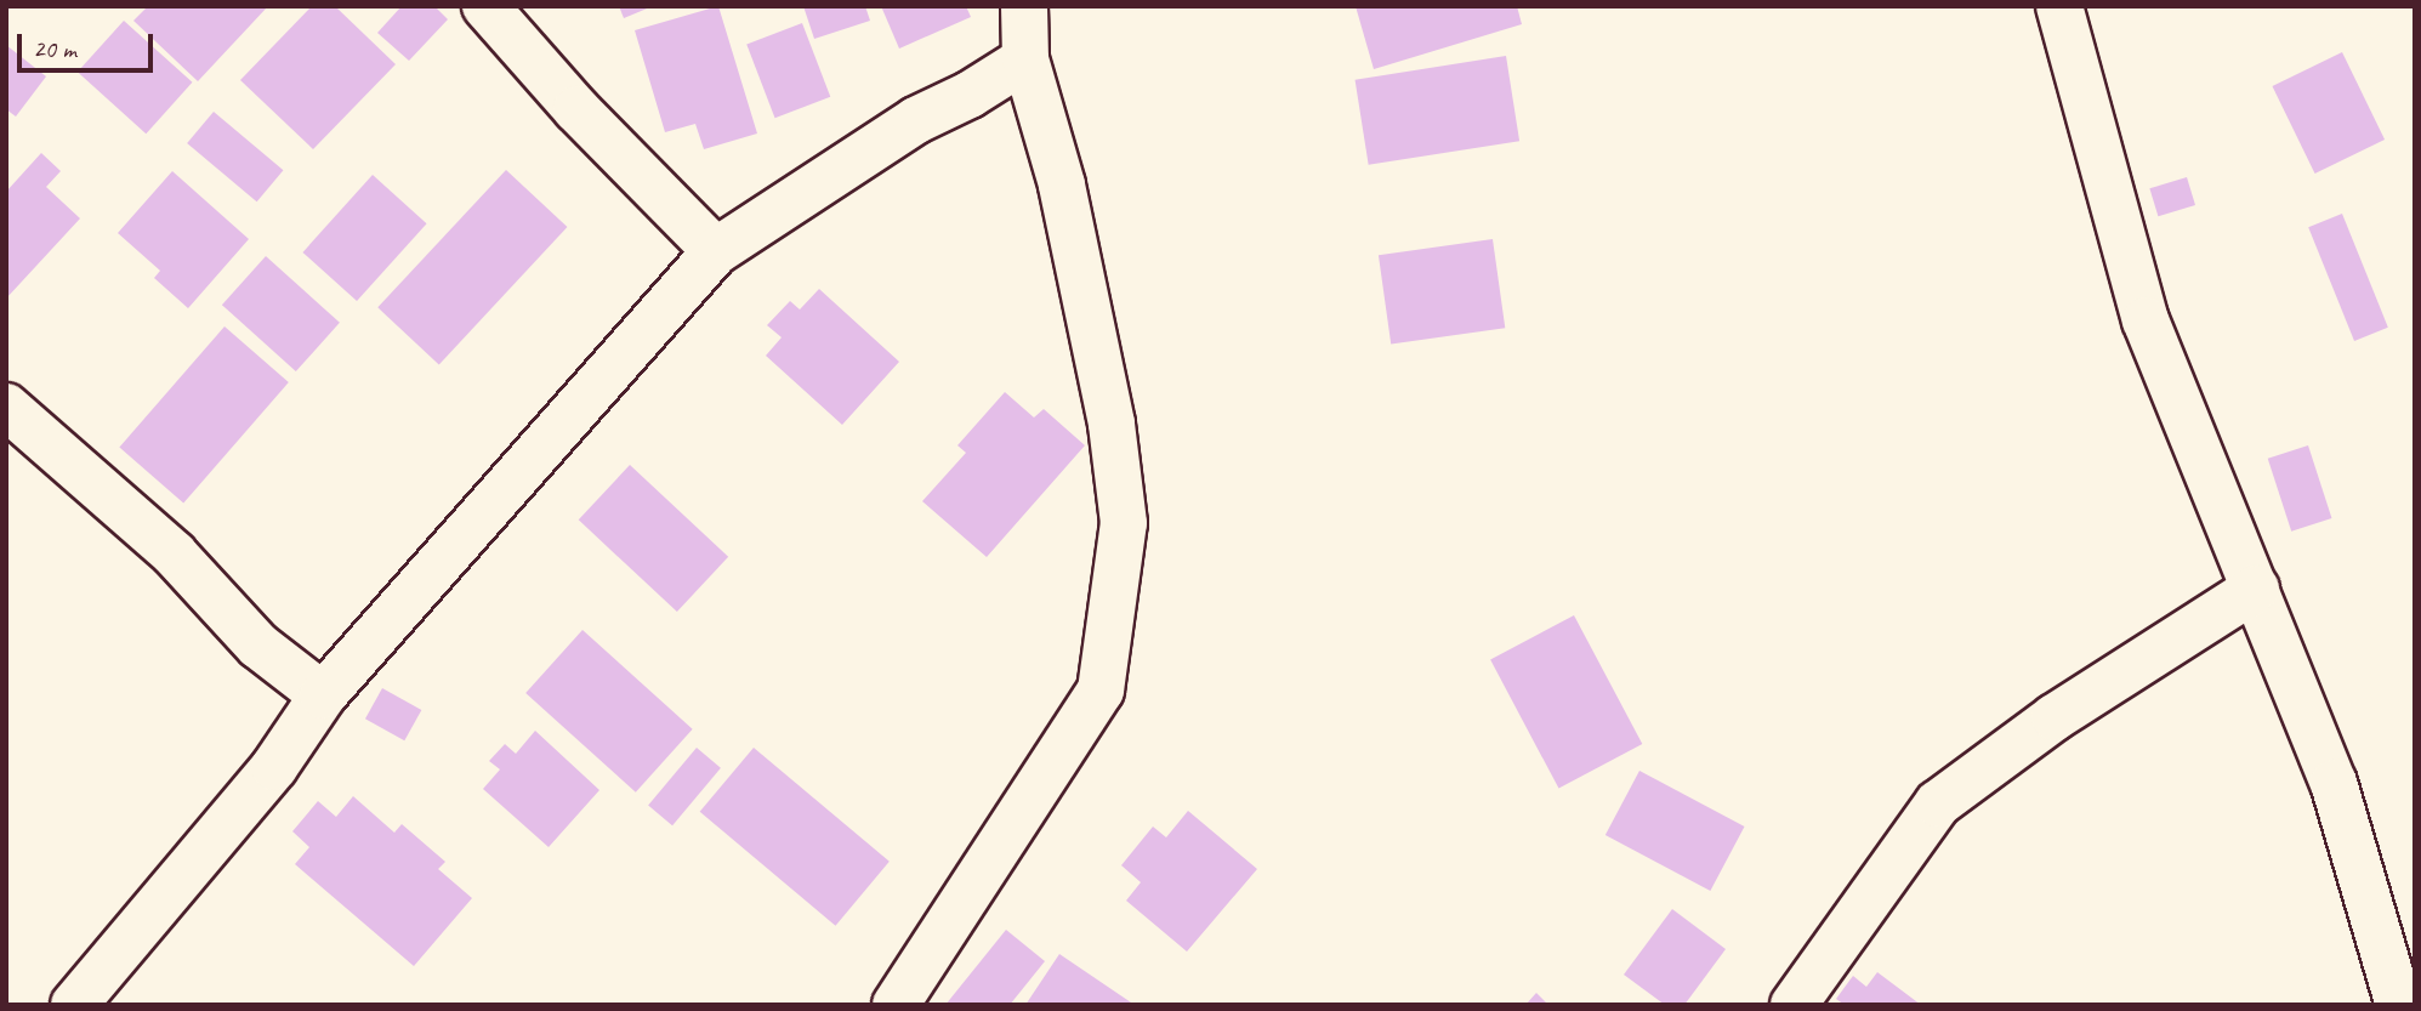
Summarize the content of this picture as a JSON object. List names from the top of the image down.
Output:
{
  "scale_bar": "20 m"
}
